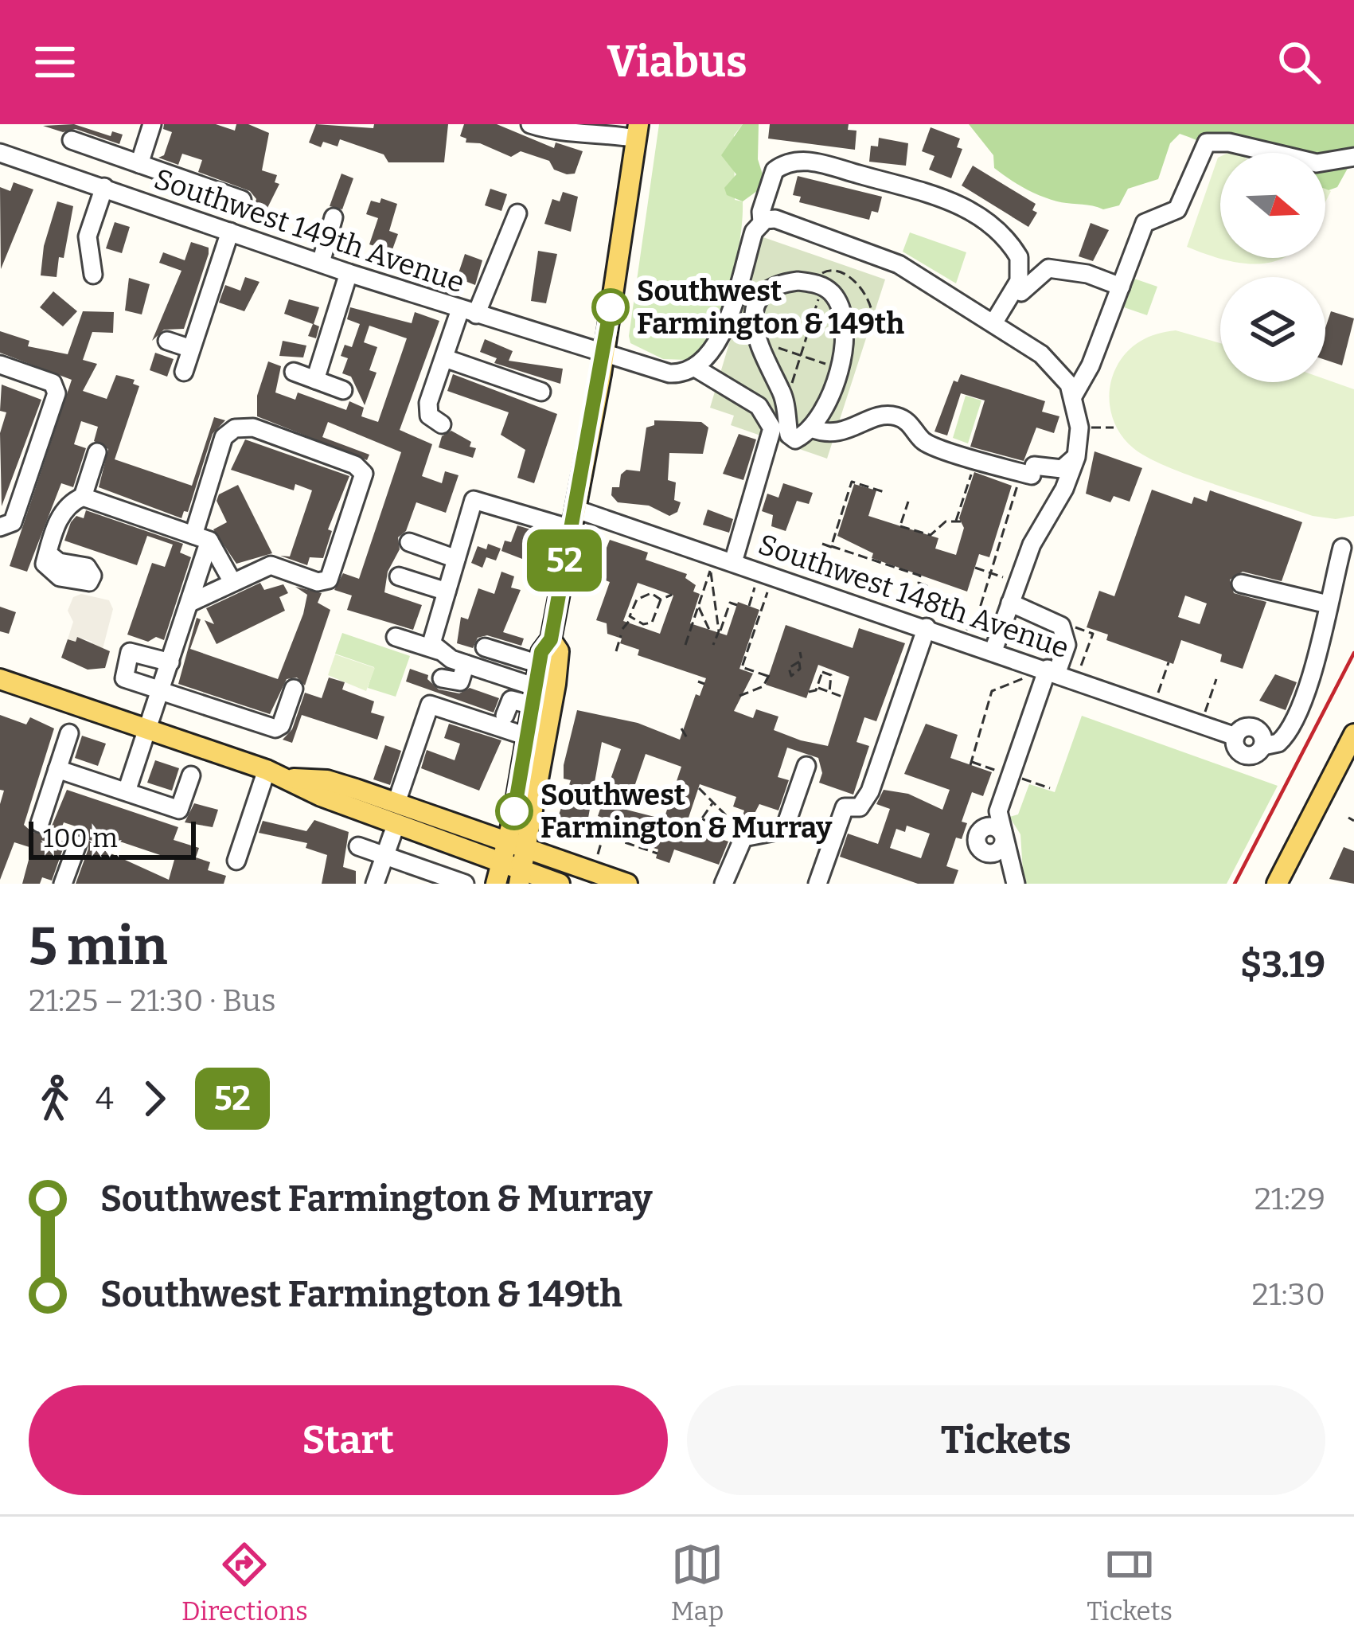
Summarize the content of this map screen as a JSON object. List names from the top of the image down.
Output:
{
  "streets": {
    "street": ["Southwest 149th Avenue", "Southwest 148th Avenue"]
  },
  "places": ["Southwest Farmington & 149th", "Southwest Farmington & Murray"],
  "lines": ["bus line 52"],
  "scale_bar": "100 m",
  "north": "right",
  "page": {
    "header": "Viabus",
    "on_map": "52",
    "scale": "100 m",
    "heading": ["5 min", "21:25 – 21:30 · Bus", "$3.19"],
    "legs": ["4", "52"],
    "list": [
      {
        "name": "Southwest Farmington & Murray",
        "value": "21:29"
      },
      {
        "name": "Southwest Farmington & 149th",
        "value": "21:30"
      }
    ],
    "buttons": ["Start", "Tickets"],
    "tabs": ["Directions", "Map", "Tickets"]
  }
}
